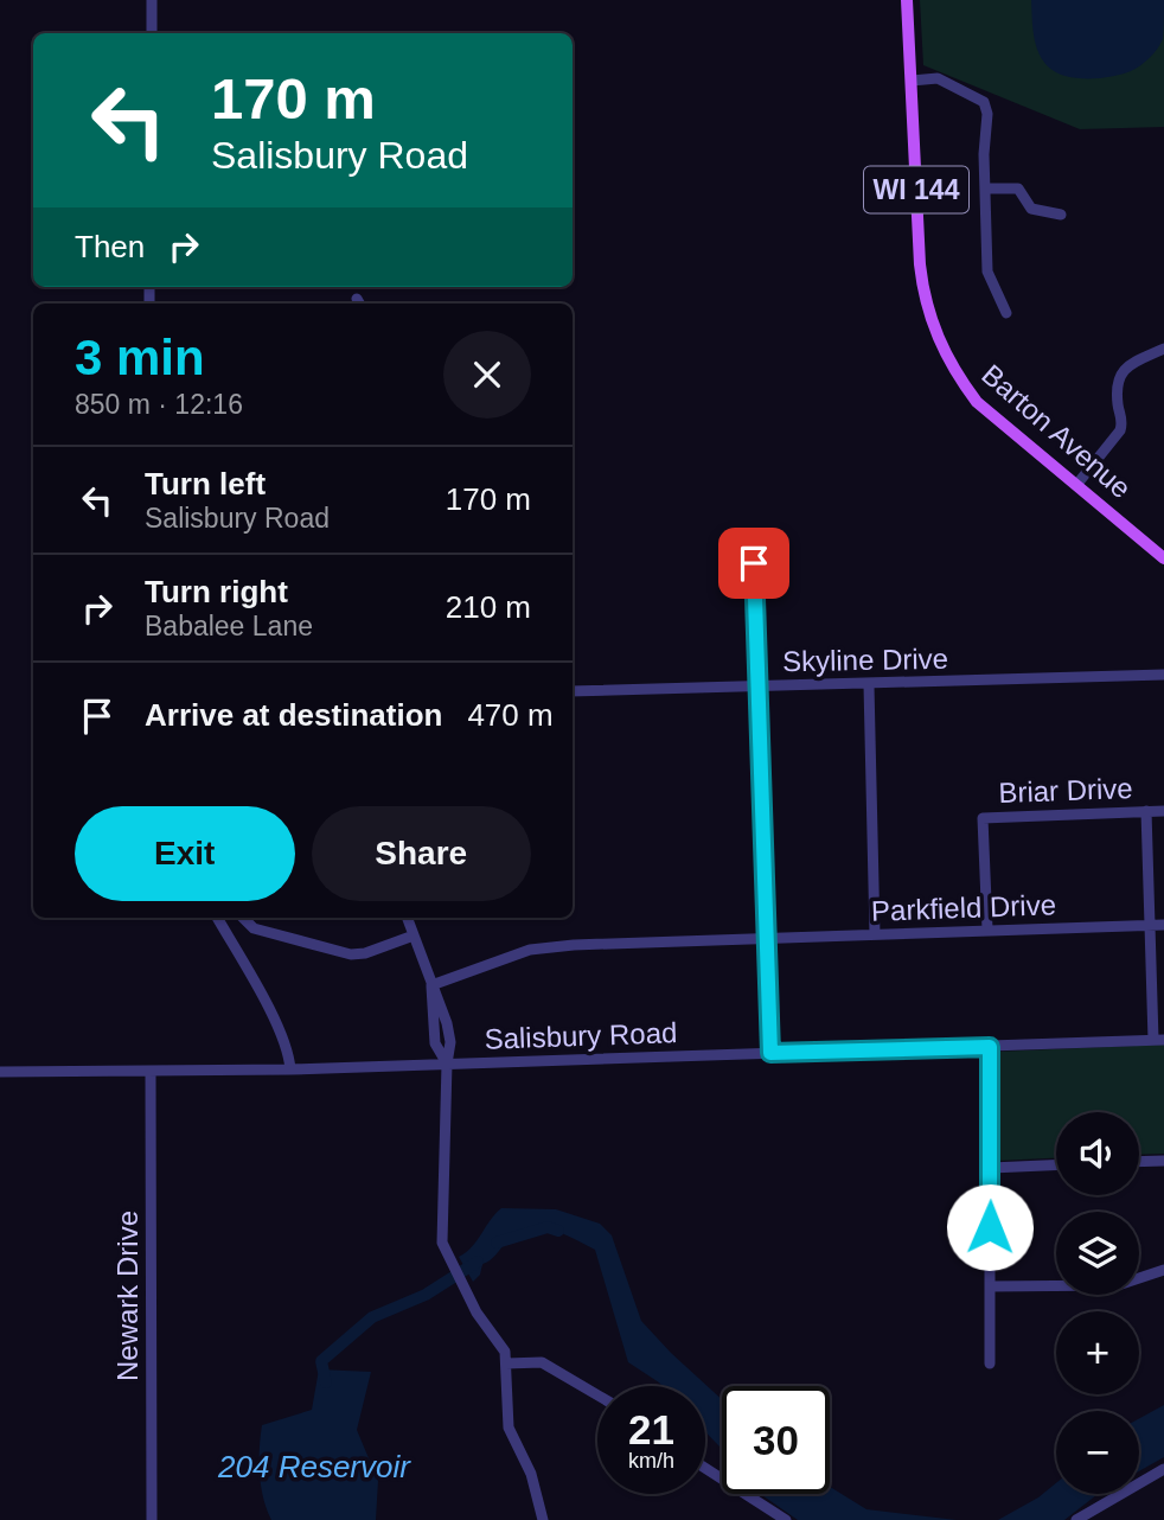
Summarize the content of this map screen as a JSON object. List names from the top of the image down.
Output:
{
  "streets": {
    "main road": ["WI 144", "Barton Avenue"],
    "street": [
      "Skyline Drive",
      "Briar Drive",
      "Parkfield Drive",
      "Salisbury Road",
      "Newark Drive"
    ]
  },
  "crossings": [
    ["WI 144", "Barton Avenue"],
    ["Briar Drive", "Parkfield Drive"],
    ["Salisbury Road", "Newark Drive"]
  ],
  "water": ["204 Reservoir"],
  "page": {
    "turn": ["170 m", "Salisbury Road"],
    "then": "Then",
    "heading": ["3 min", "850 m · 12:16"],
    "list": [
      {
        "name": "Turn left",
        "note": "Salisbury Road",
        "value": "170 m"
      },
      {
        "name": "Turn right",
        "note": "Babalee Lane",
        "value": "210 m"
      },
      {
        "name": "Arrive at destination",
        "value": "470 m"
      }
    ],
    "buttons": ["Exit", "Share"],
    "map_buttons": ["+", "−"],
    "speed": "21 km/h",
    "limit": "30"
  }
}
